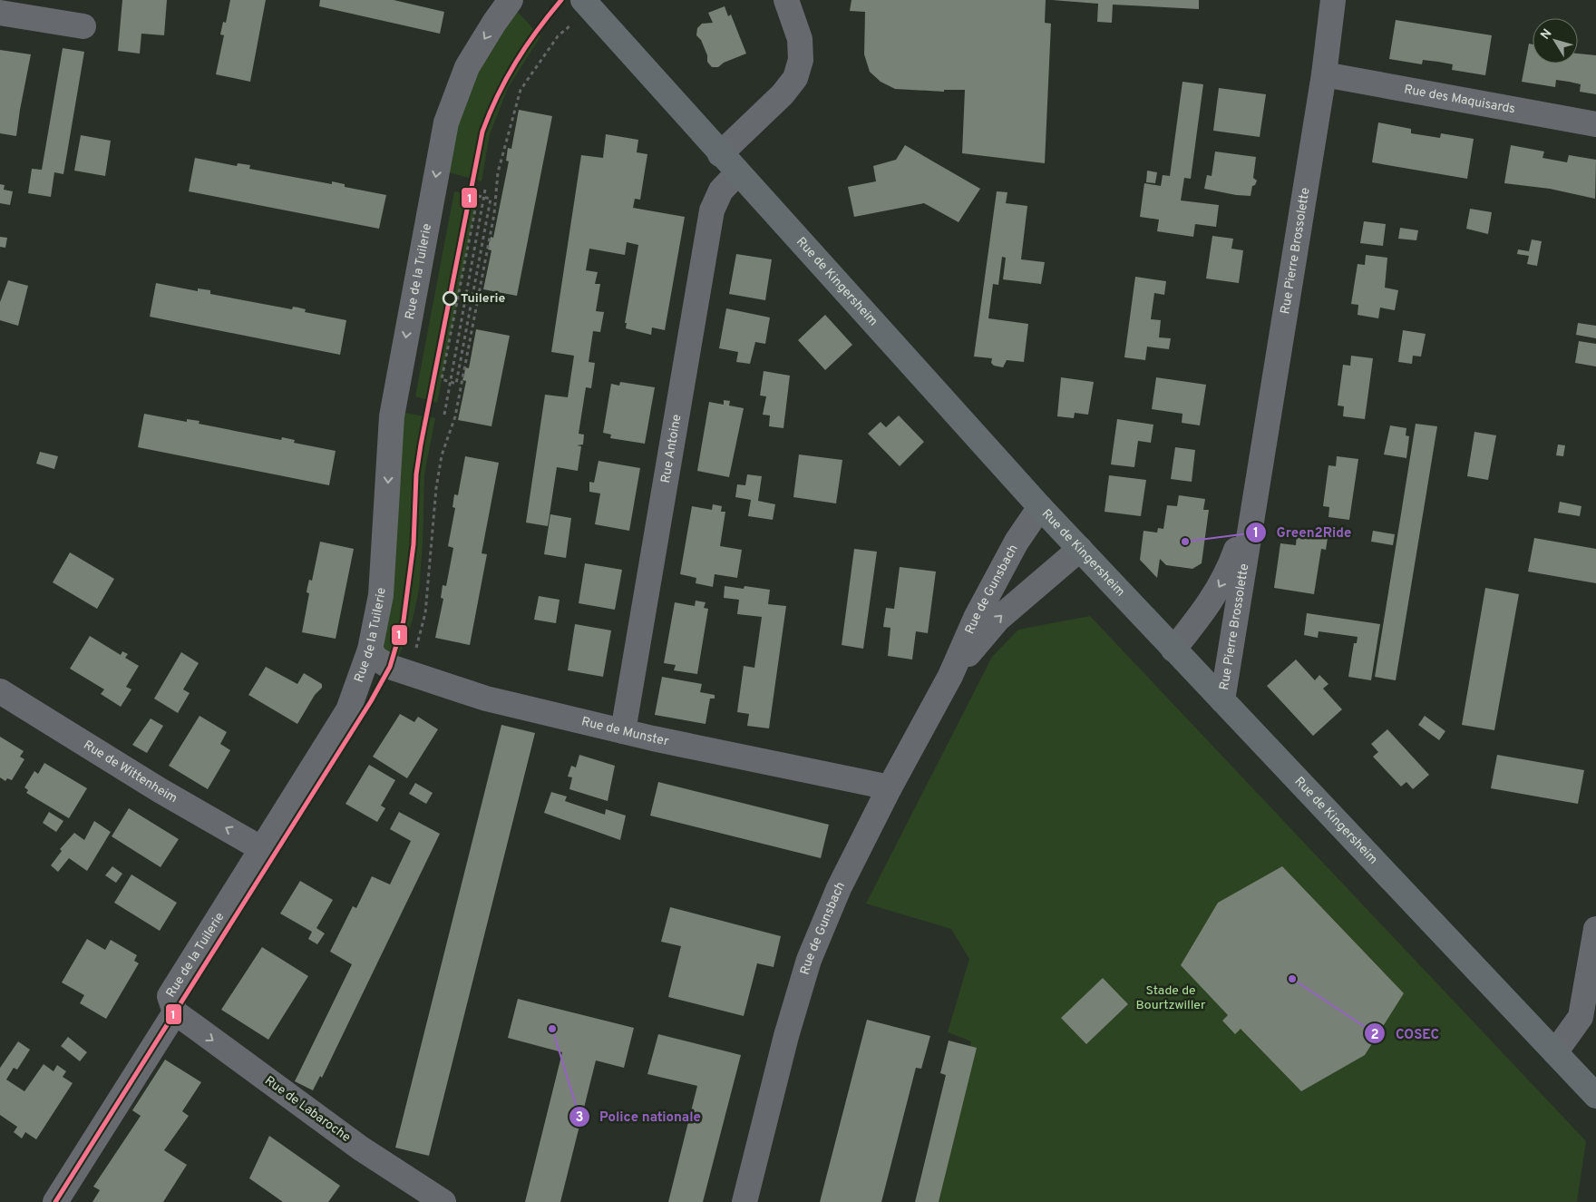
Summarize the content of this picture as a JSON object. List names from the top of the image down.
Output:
{
  "streets": {
    "main road": ["Rue de Kingersheim"],
    "street": [
      "Rue des Maquisards",
      "Rue Pierre Brossolette",
      "Rue de la Tuilerie",
      "Rue Antoine",
      "Rue de Gunsbach",
      "Rue de Munster",
      "Rue de Wittenheim",
      "Rue de Labaroche"
    ]
  },
  "crossings": [
    ["Rue des Maquisards", "Rue Pierre Brossolette"],
    ["Rue Pierre Brossolette", "Rue de Kingersheim"],
    ["Rue de la Tuilerie", "Rue de Munster"],
    ["Rue de la Tuilerie", "Rue de Wittenheim"],
    ["Rue de la Tuilerie", "Rue de Labaroche"],
    ["Rue de Kingersheim", "Rue Antoine"],
    ["Rue de Kingersheim", "Rue de Gunsbach"],
    ["Rue Antoine", "Rue de Munster"],
    ["Rue de Gunsbach", "Rue de Munster"]
  ],
  "one_way": ["Rue de la Tuilerie", "Rue de Wittenheim", "Rue de Labaroche"],
  "parks": ["Stade de Bourtzwiller"],
  "places": [
    "Tuilerie",
    "Green2Ride",
    "COSEC",
    "Police nationale"
  ],
  "lines": ["transit line 1"],
  "north": "top left"
}
